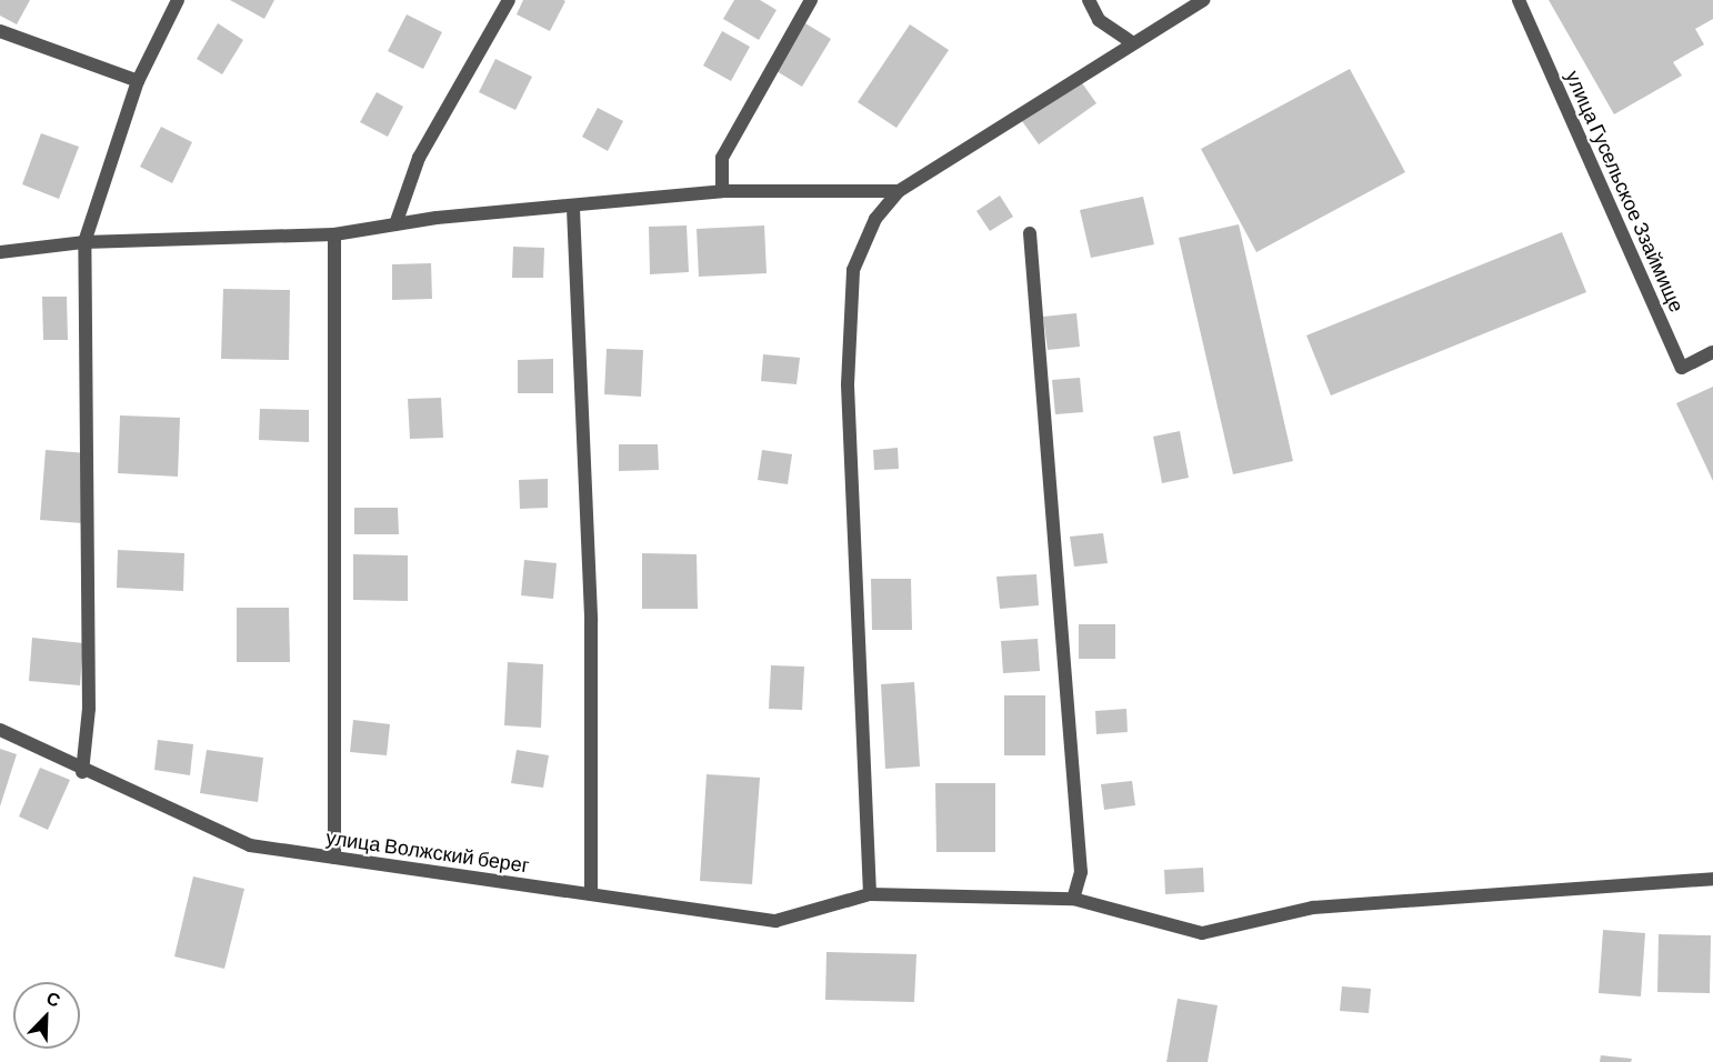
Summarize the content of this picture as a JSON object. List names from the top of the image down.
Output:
{
  "streets": {
    "street": ["улица Гусельское Ззаймище", "улица Волжский берег"]
  },
  "north": "top right"
}
